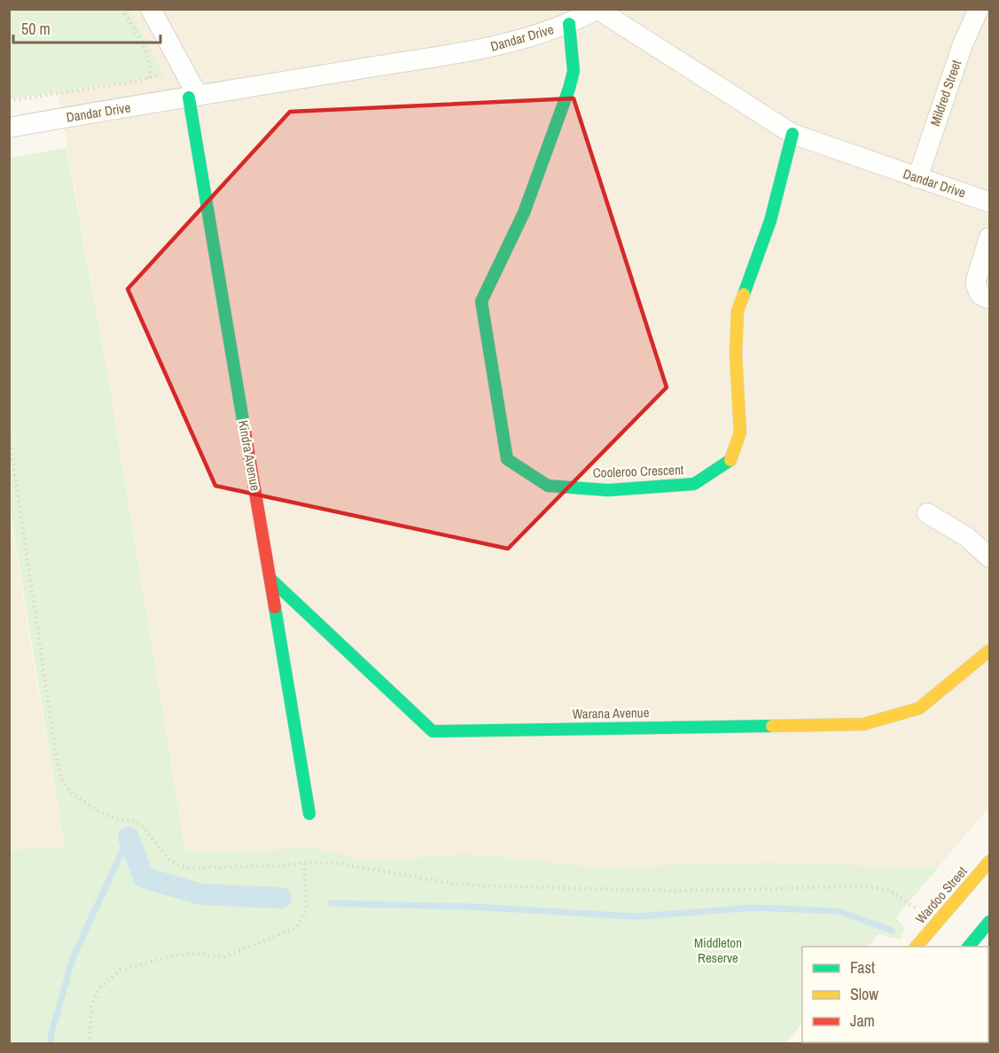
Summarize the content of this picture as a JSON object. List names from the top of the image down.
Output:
{
  "streets": {
    "street": [
      "Dandar Drive",
      "Mildred Street",
      "Kindra Avenue",
      "Cooleroo Crescent",
      "Warana Avenue",
      "Wardoo Street"
    ]
  },
  "crossings": [
    ["Dandar Drive", "Mildred Street"],
    ["Dandar Drive", "Kindra Avenue"],
    ["Dandar Drive", "Cooleroo Crescent"],
    ["Kindra Avenue", "Warana Avenue"]
  ],
  "parks": ["Middleton Reserve"],
  "legend": ["Fast", "Slow", "Jam"],
  "scale_bar": "50 m"
}
